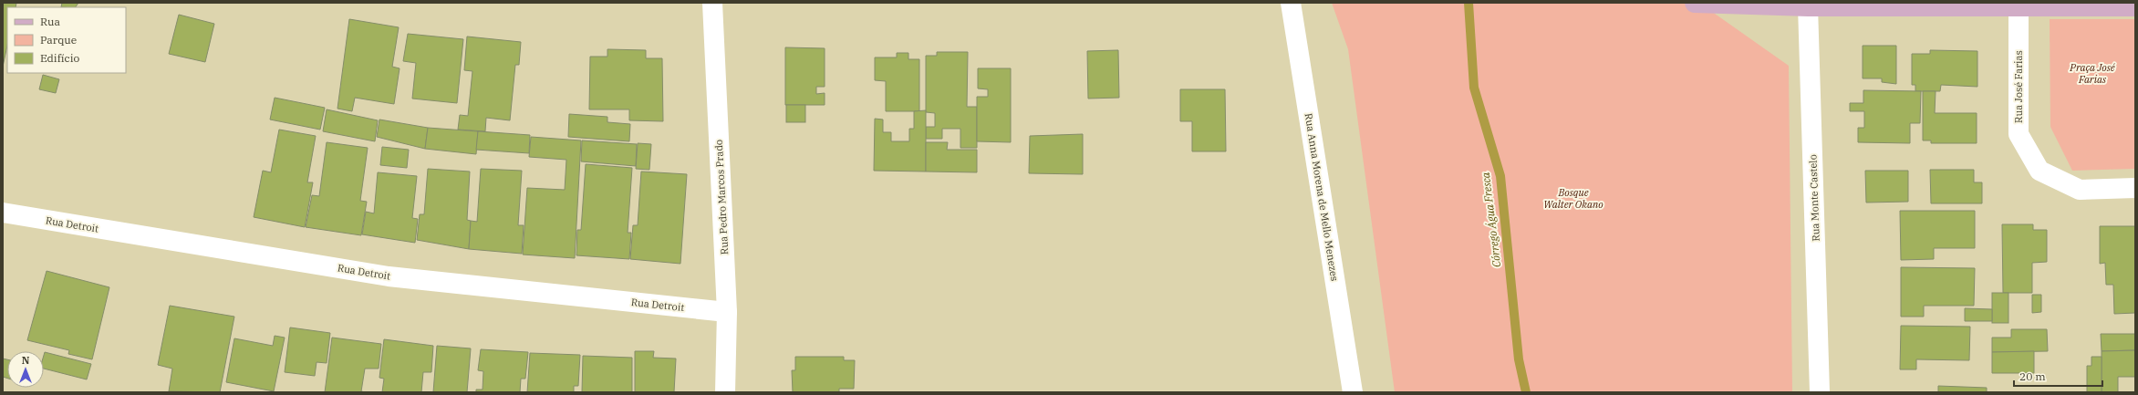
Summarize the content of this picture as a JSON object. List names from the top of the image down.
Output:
{
  "streets": {
    "street": [
      "Rua José Farias",
      "Rua Pedro Marcos Prado",
      "Rua Anna Morena de Mello Menezes",
      "Rua Monte Castelo",
      "Rua Detroit"
    ]
  },
  "crossings": [
    ["Rua Pedro Marcos Prado", "Rua Detroit"]
  ],
  "water": ["Córrego Água Fresca"],
  "parks": ["Praça José Farias", "Bosque Walter Okano"],
  "legend": ["Rua", "Parque", "Edifício"],
  "scale_bar": "20 m",
  "north": "top"
}
